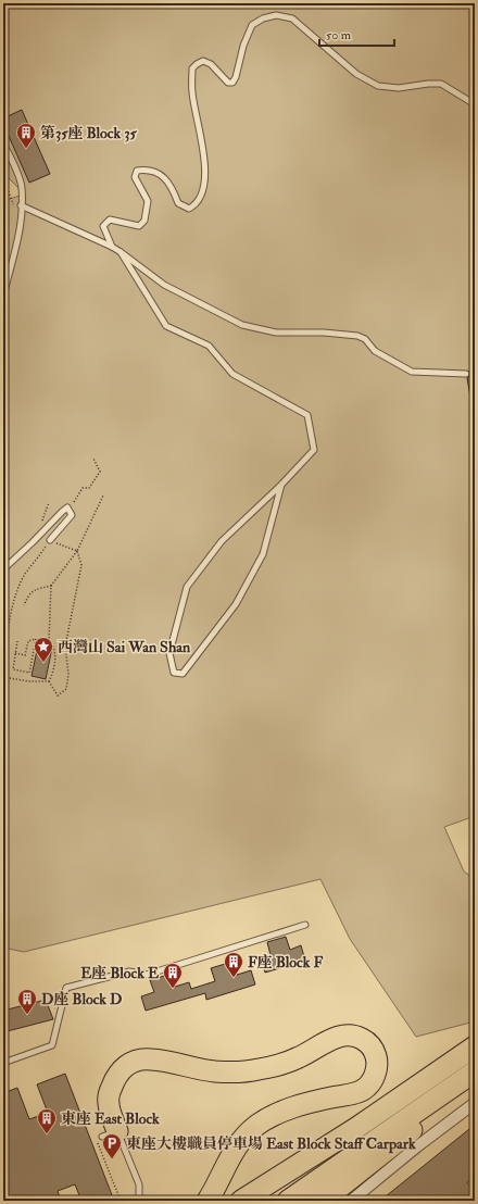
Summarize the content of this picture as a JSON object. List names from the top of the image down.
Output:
{
  "places": {
    "building": [
      "第35座 Block 35",
      "F座 Block F",
      "E座 Block E",
      "D座 Block D",
      "東座 East Block"
    ],
    "place": ["西灣山 Sai Wan Shan"],
    "parking": ["東座大樓職員停車場 East Block Staff Carpark"]
  },
  "scale_bar": "50 m"
}
